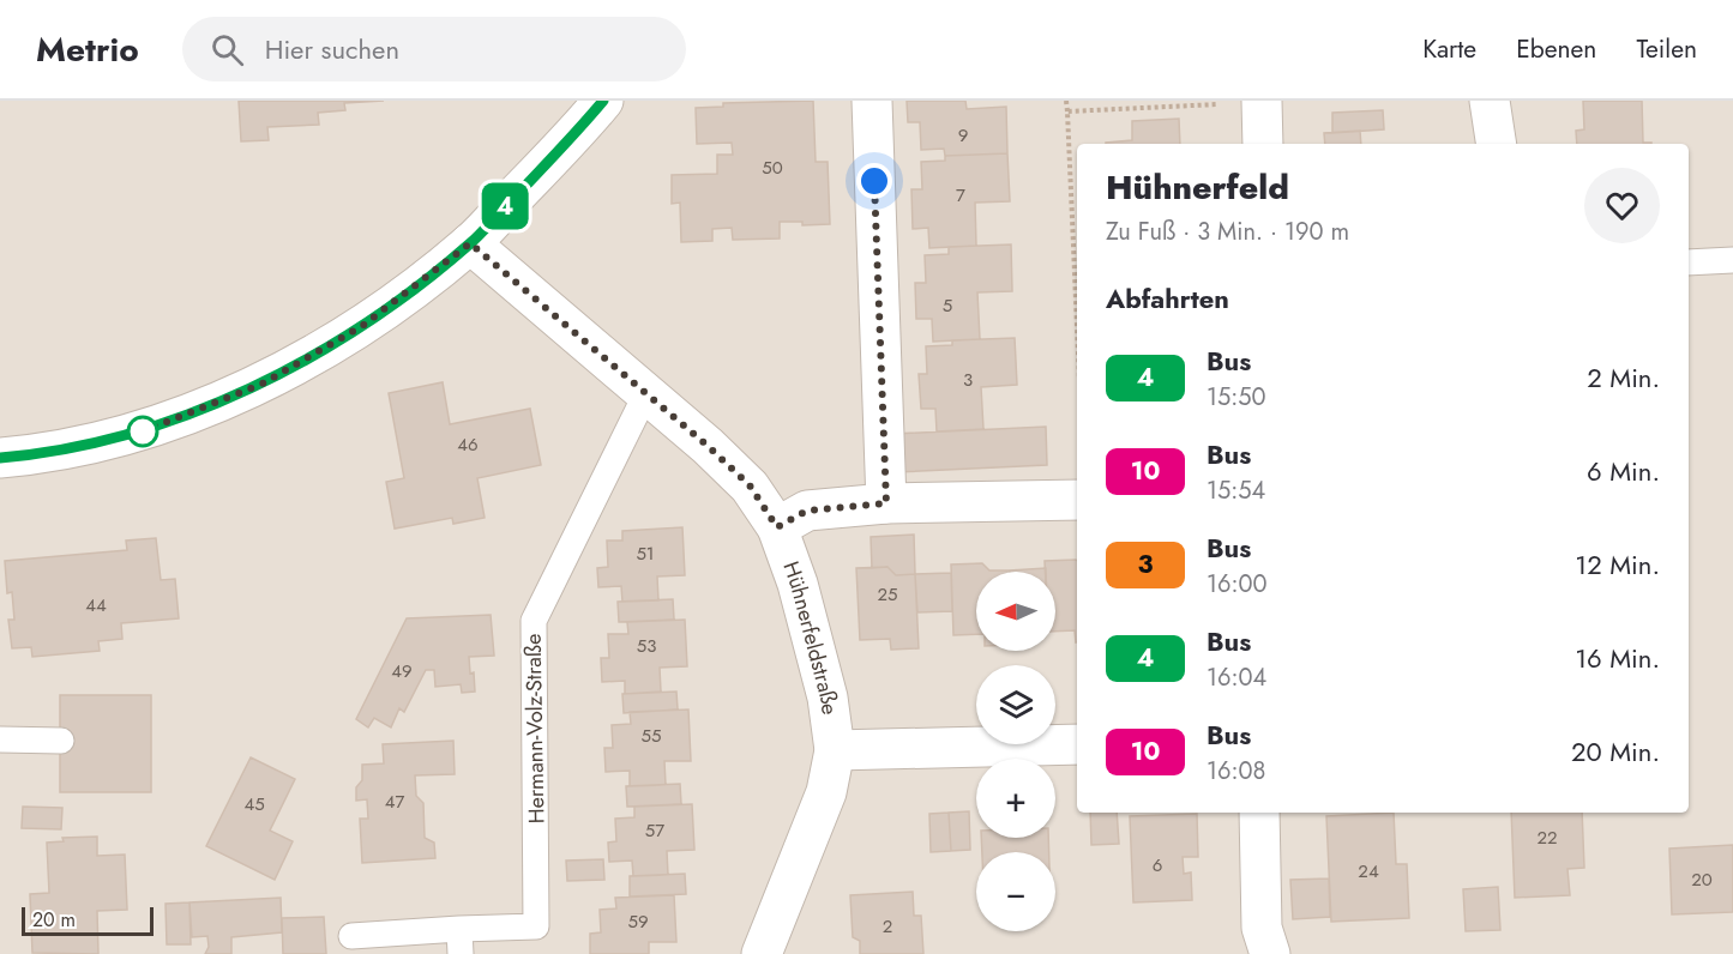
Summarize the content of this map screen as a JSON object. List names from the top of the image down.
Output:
{
  "streets": {
    "street": ["Hühnerfeldstraße"],
    "lane": ["Hermann-Volz-Straße"]
  },
  "crossings": [
    ["Hühnerfeldstraße", "Hermann-Volz-Straße"]
  ],
  "lines": ["bus line 4"],
  "house_numbers": [
    "9",
    "50",
    "7",
    "5",
    "3",
    "46",
    "51",
    "25",
    "44",
    "53",
    "49",
    "55",
    "47",
    "45",
    "57",
    "22",
    "6",
    "24",
    "20",
    "59",
    "2"
  ],
  "scale_bar": "20 m",
  "north": "left",
  "page": {
    "header": "Metrio",
    "search": "Hier suchen",
    "nav": ["Karte", "Ebenen", "Teilen"],
    "on_map": "4",
    "heading": [
      ["Hühnerfeld", "Zu Fuß · 3 Min. · 190 m"],
      "Abfahrten"
    ],
    "list": [
      {
        "mark": "4",
        "name": "Bus",
        "note": "15:50",
        "value": "2 Min."
      },
      {
        "mark": "10",
        "name": "Bus",
        "note": "15:54",
        "value": "6 Min."
      },
      {
        "mark": "3",
        "name": "Bus",
        "note": "16:00",
        "value": "12 Min."
      },
      {
        "mark": "4",
        "name": "Bus",
        "note": "16:04",
        "value": "16 Min."
      },
      {
        "mark": "10",
        "name": "Bus",
        "note": "16:08",
        "value": "20 Min."
      }
    ],
    "map_buttons": ["+", "−"],
    "scale": "20 m"
  }
}
